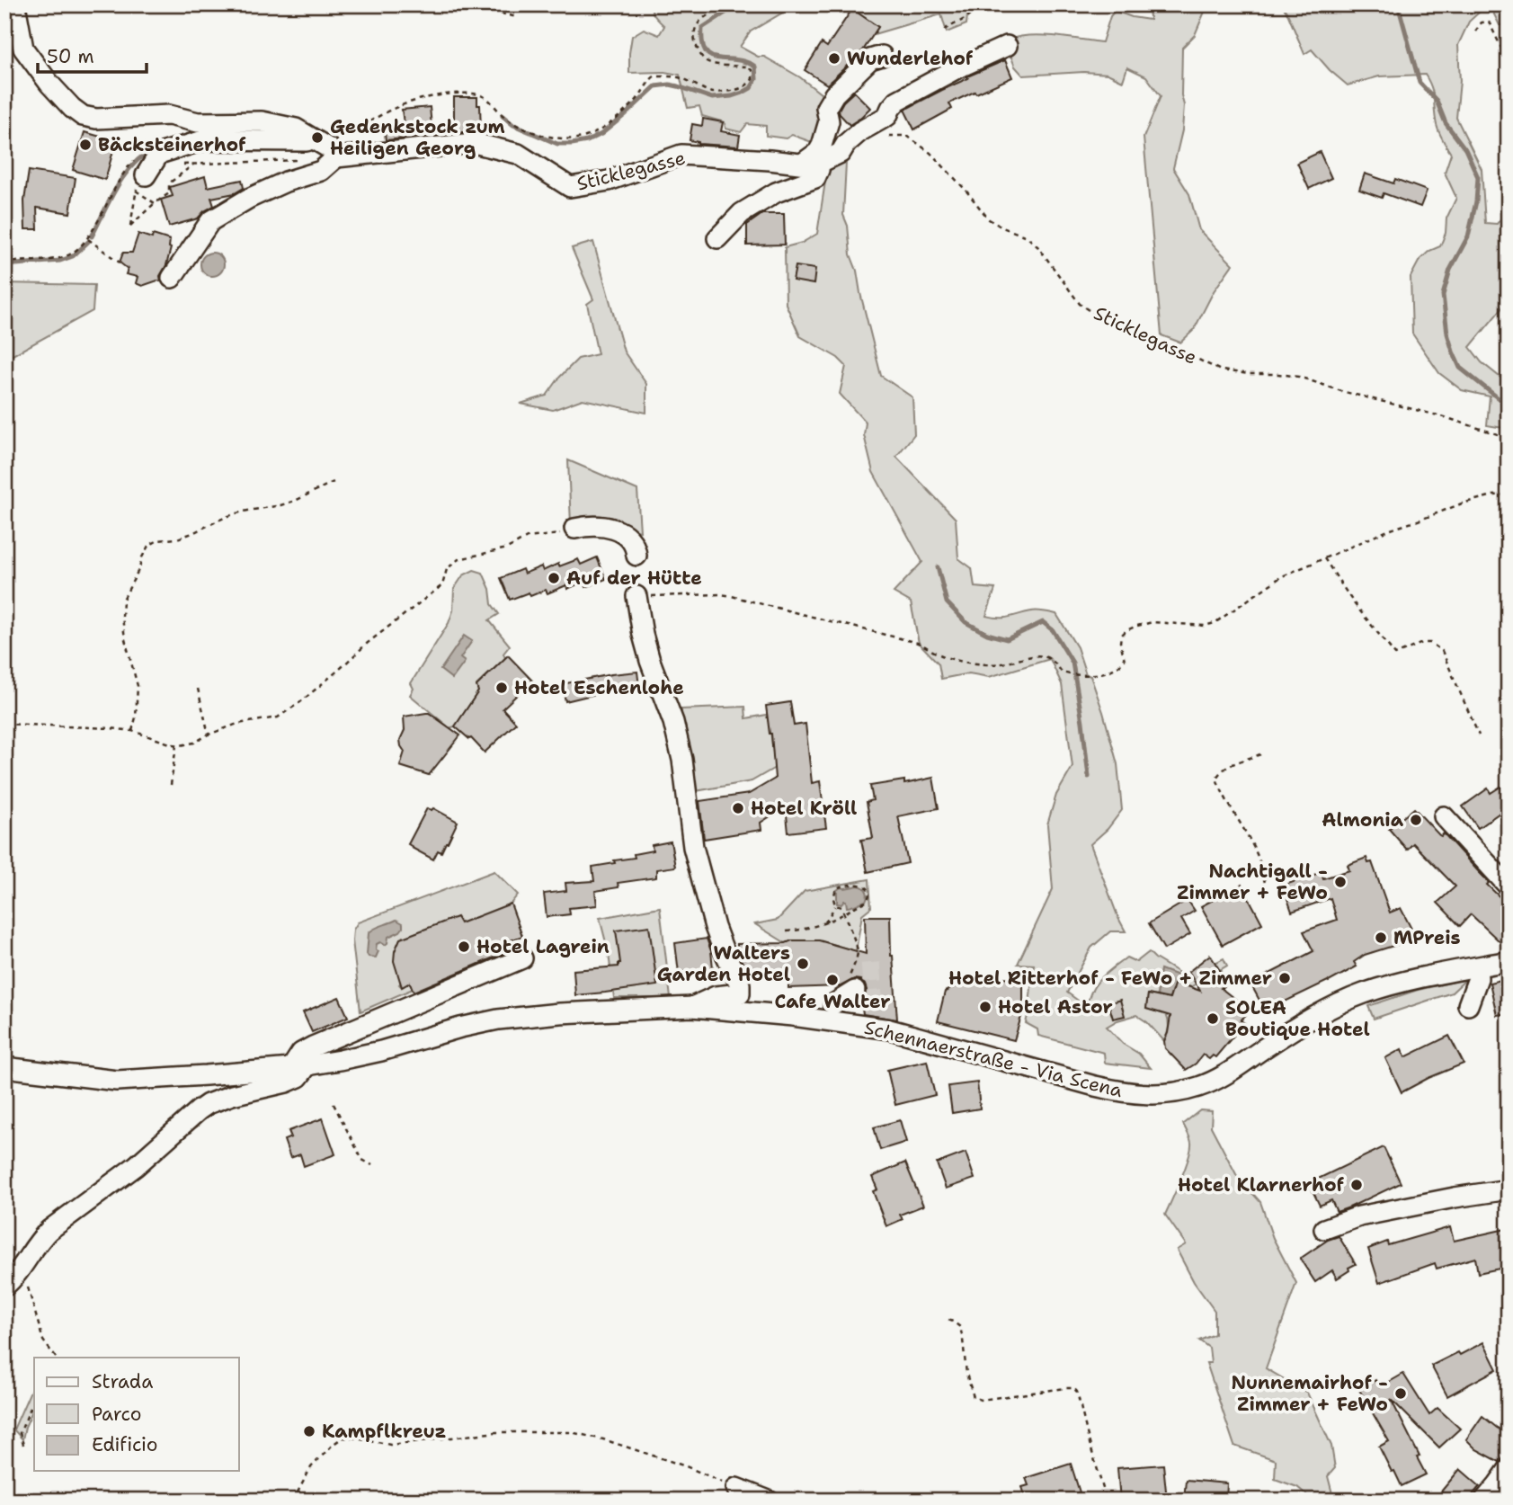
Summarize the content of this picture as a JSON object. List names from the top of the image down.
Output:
{
  "streets": {
    "street": ["Sticklegasse", "Schennaerstraße - Via Scena"]
  },
  "places": [
    "Wunderlehof",
    "Gedenkstock zum Heiligen Georg",
    "Bäcksteinerhof",
    "Auf der Hütte",
    "Hotel Eschenlohe",
    "Hotel Kröll",
    "Almonia",
    "Nachtigall - Zimmer + FeWo",
    "MPreis",
    "Hotel Lagrein",
    "Walters Garden Hotel",
    "Hotel Ritterhof - FeWo + Zimmer",
    "Cafe Walter",
    "Hotel Astor",
    "SOLEA Boutique Hotel",
    "Hotel Klarnerhof",
    "Nunnemairhof - Zimmer + FeWo",
    "Kampflkreuz"
  ],
  "legend": ["Strada", "Parco", "Edificio"],
  "scale_bar": "50 m"
}
